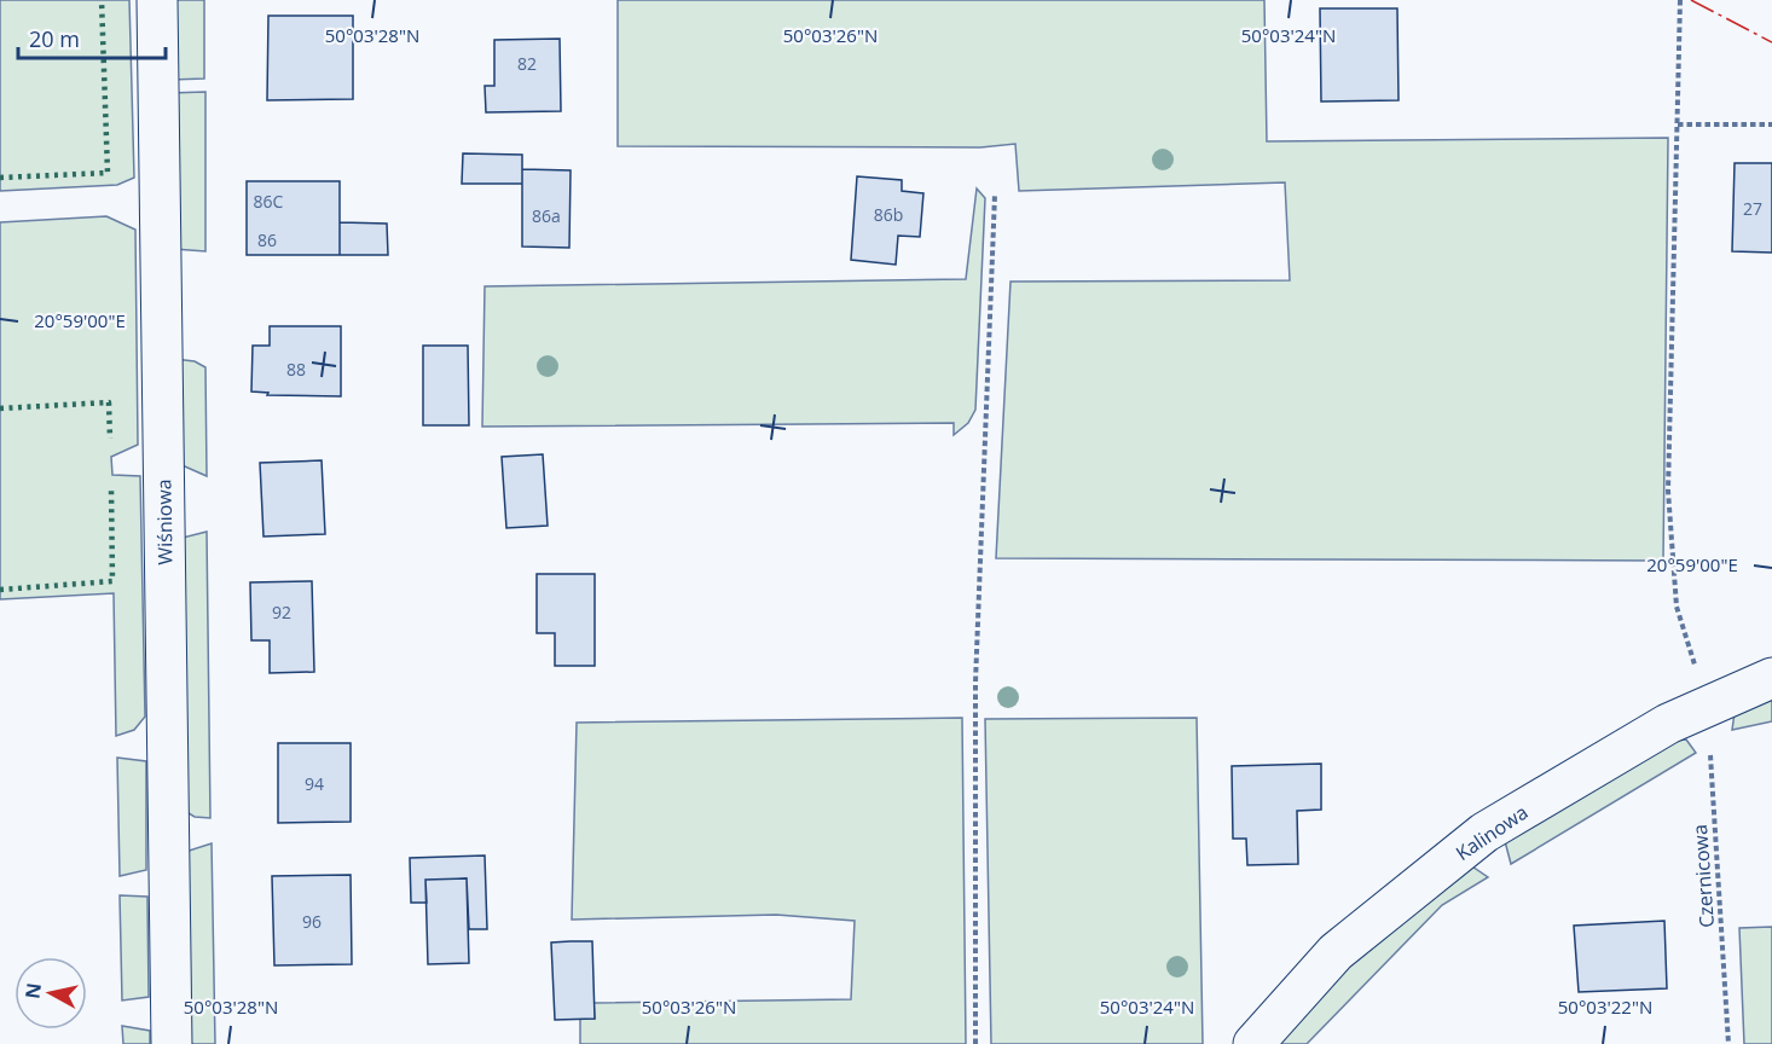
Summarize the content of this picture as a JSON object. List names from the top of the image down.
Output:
{
  "streets": {
    "street": ["Wiśniowa", "Kalinowa"],
    "path": ["Czernicowa"]
  },
  "crossings": [
    ["Kalinowa", "Czernicowa"]
  ],
  "house_numbers": [
    "82",
    "86C",
    "27",
    "86b",
    "86a",
    "86",
    "88",
    "92",
    "94",
    "96"
  ],
  "scale_bar": "20 m",
  "north": "left",
  "coordinates": [
    "50°03'28\"N",
    "50°03'26\"N",
    "50°03'24\"N",
    "20°59'00\"E",
    "50°03'22\"N"
  ]
}
